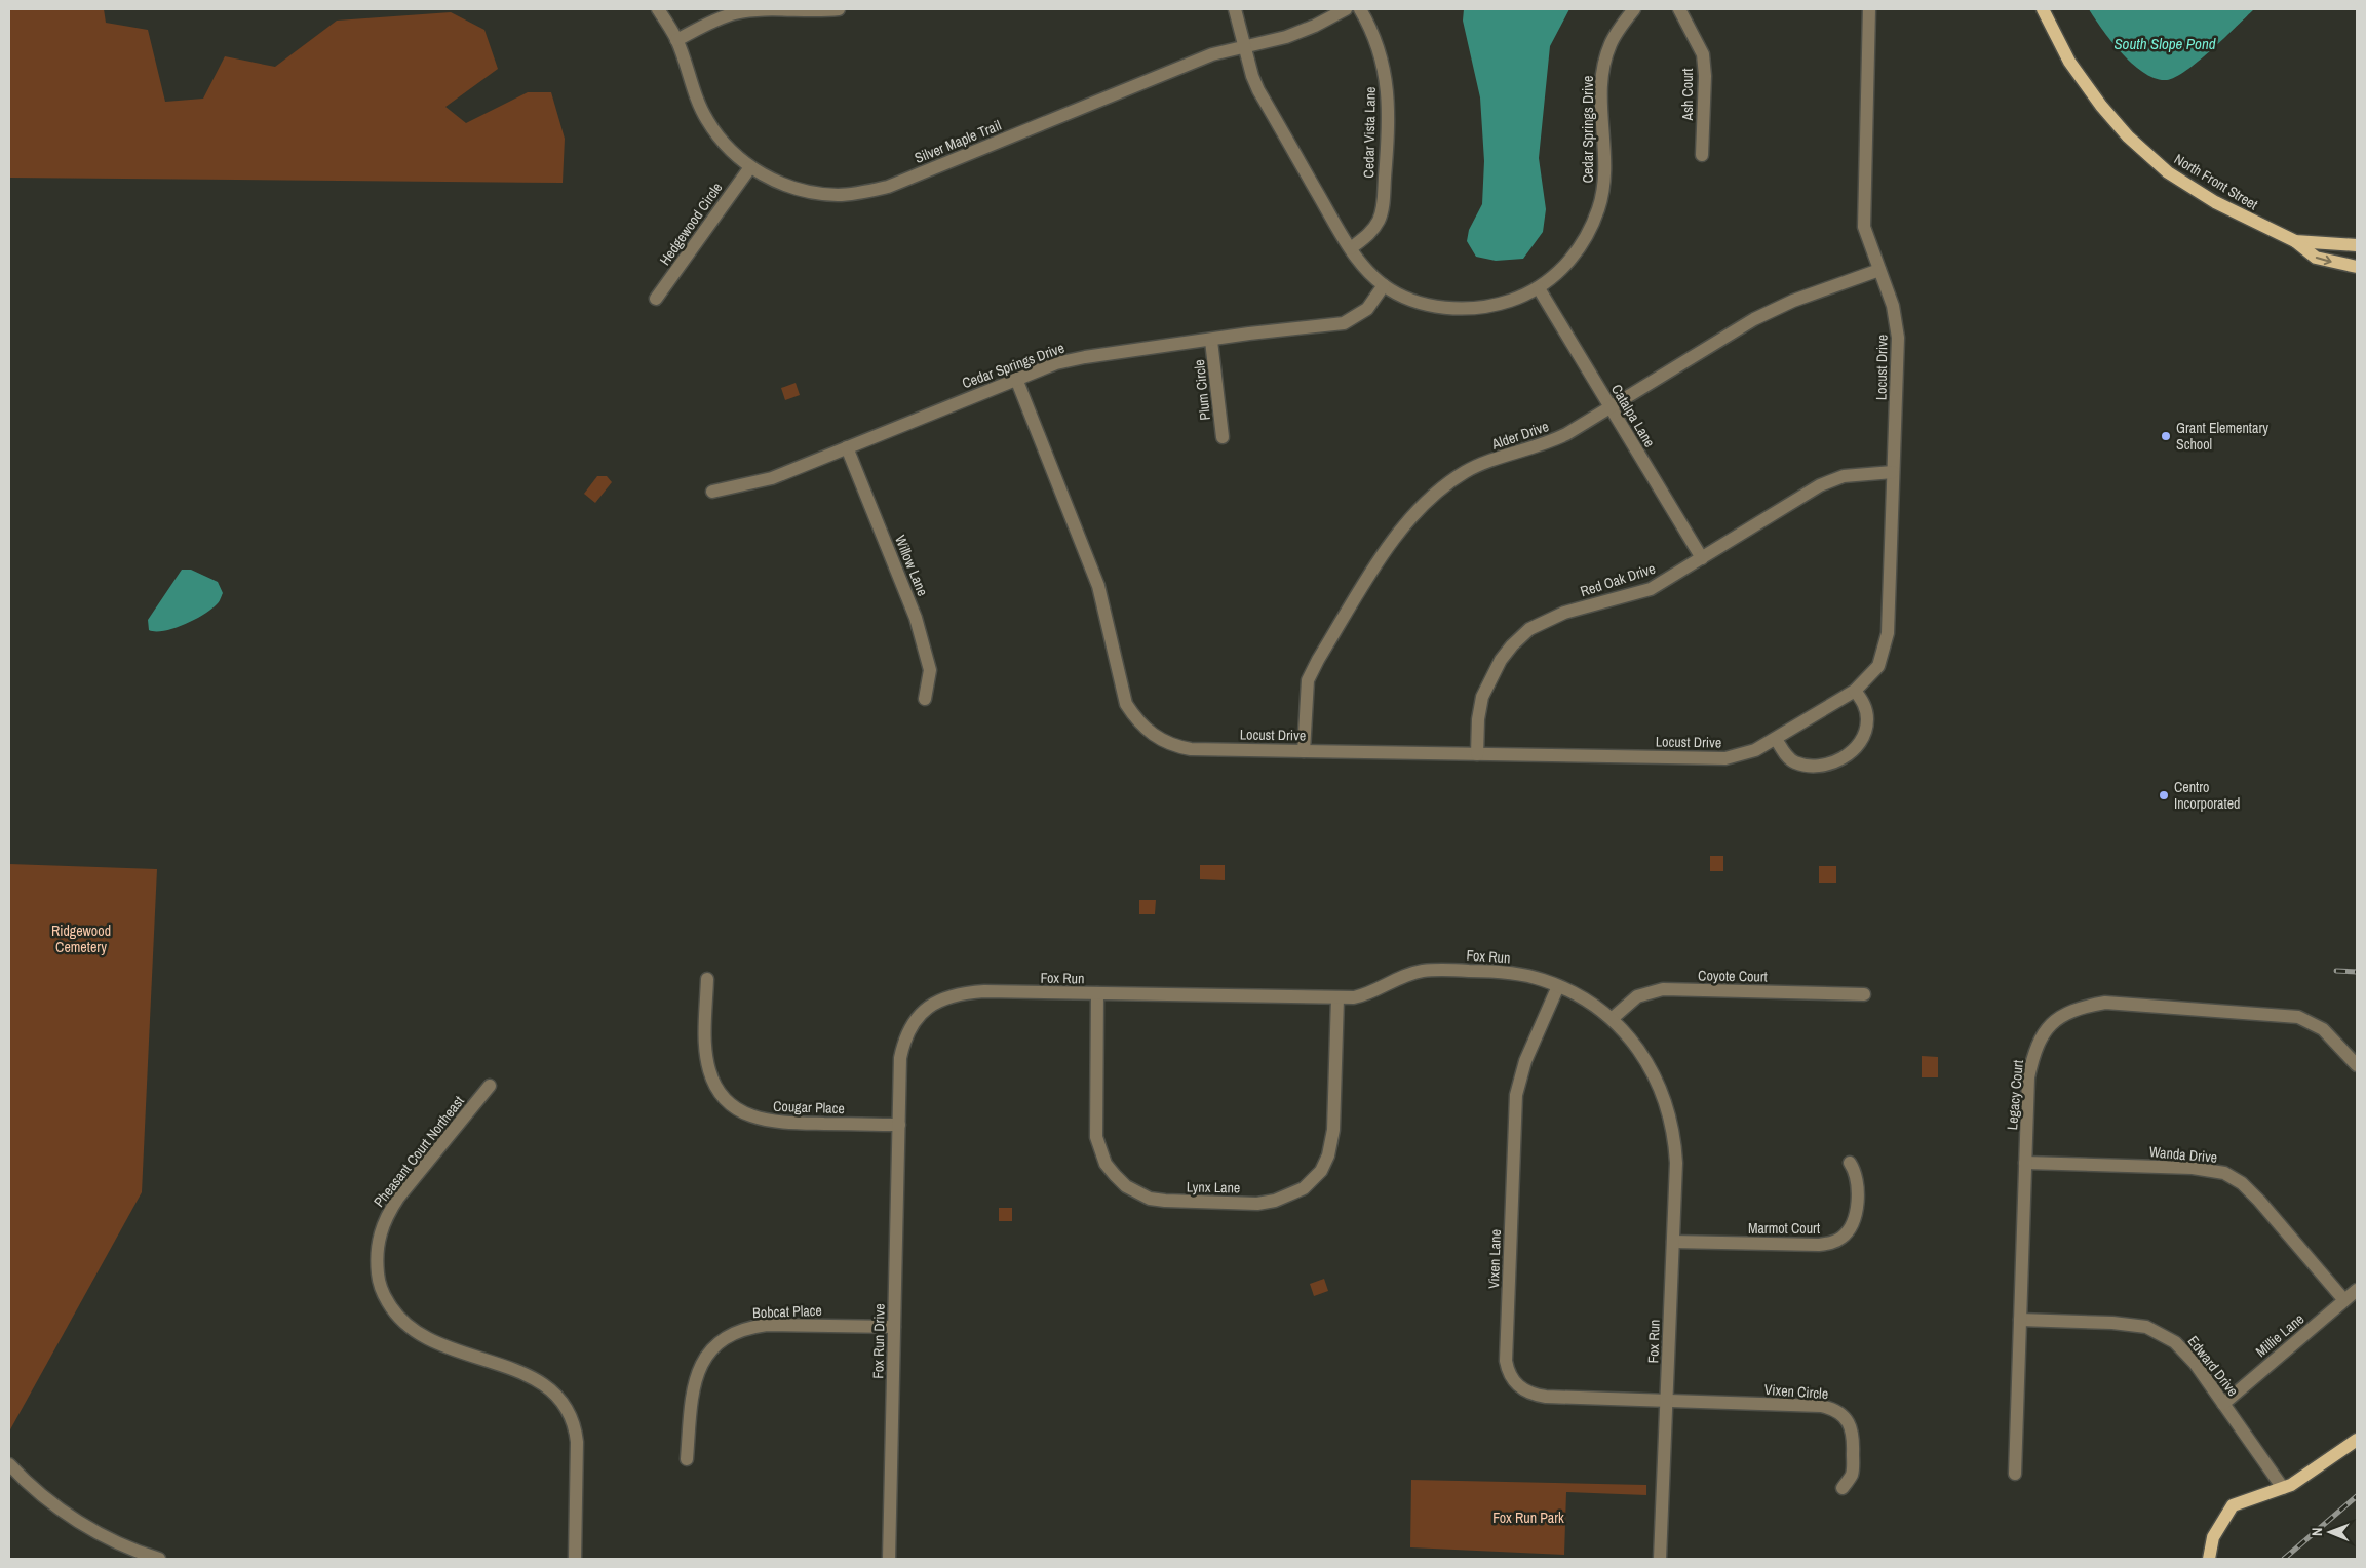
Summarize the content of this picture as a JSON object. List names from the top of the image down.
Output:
{
  "streets": {
    "main road": ["North Front Street"],
    "street": [
      "Ash Court",
      "Cedar Springs Drive",
      "Cedar Vista Lane",
      "Silver Maple Trail",
      "Hedgewood Circle",
      "Locust Drive",
      "Plum Circle",
      "Catalpa Lane",
      "Alder Drive",
      "Willow Lane",
      "Red Oak Drive",
      "Fox Run",
      "Coyote Court",
      "Legacy Court",
      "Cougar Place",
      "Pheasant Court Northeast",
      "Wanda Drive",
      "Lynx Lane",
      "Marmot Court",
      "Vixen Lane",
      "Bobcat Place",
      "Millie Lane",
      "Fox Run Drive",
      "Edward Drive",
      "Vixen Circle"
    ]
  },
  "crossings": [
    ["Cedar Springs Drive", "Cedar Vista Lane"],
    ["Cedar Springs Drive", "Silver Maple Trail"],
    ["Cedar Springs Drive", "Locust Drive"],
    ["Cedar Springs Drive", "Plum Circle"],
    ["Cedar Springs Drive", "Catalpa Lane"],
    ["Cedar Springs Drive", "Willow Lane"],
    ["Silver Maple Trail", "Hedgewood Circle"],
    ["Locust Drive", "Alder Drive"],
    ["Locust Drive", "Red Oak Drive"],
    ["Catalpa Lane", "Alder Drive"],
    ["Catalpa Lane", "Red Oak Drive"],
    ["Fox Run", "Coyote Court"],
    ["Fox Run", "Cougar Place"],
    ["Fox Run", "Lynx Lane"],
    ["Fox Run", "Marmot Court"],
    ["Fox Run", "Vixen Lane"],
    ["Fox Run", "Fox Run Drive"],
    ["Fox Run", "Vixen Circle"],
    ["Legacy Court", "Wanda Drive"],
    ["Legacy Court", "Edward Drive"],
    ["Cougar Place", "Fox Run Drive"],
    ["Wanda Drive", "Millie Lane"],
    ["Vixen Lane", "Vixen Circle"],
    ["Bobcat Place", "Fox Run Drive"],
    ["Millie Lane", "Edward Drive"]
  ],
  "water": ["South Slope Pond"],
  "parks": ["Ridgewood Cemetery", "Fox Run Park"],
  "places": ["Grant Elementary School", "Centro Incorporated"],
  "north": "left"
}
